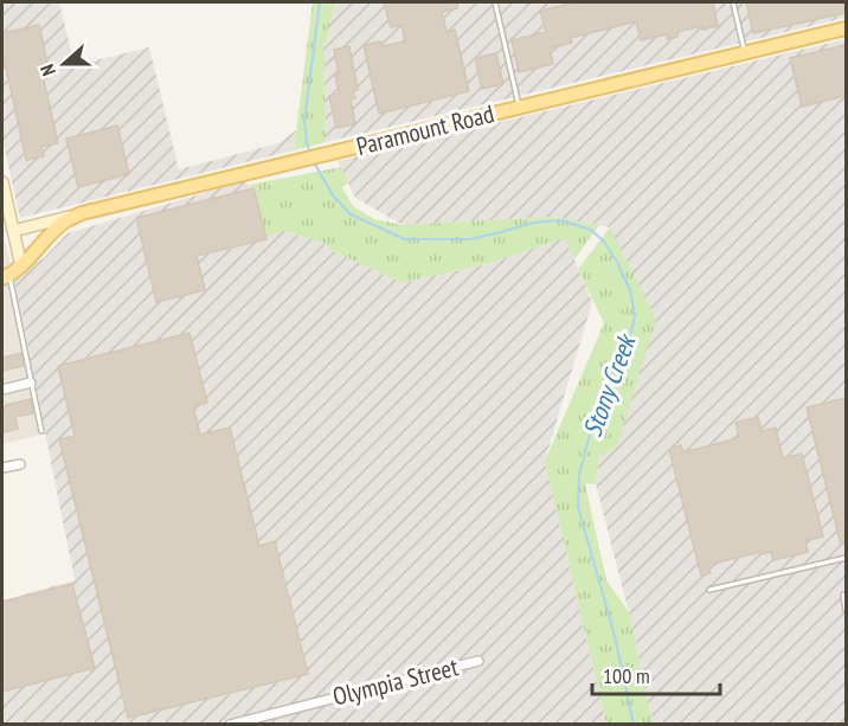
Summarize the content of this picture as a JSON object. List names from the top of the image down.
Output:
{
  "streets": {
    "main road": ["Paramount Road"],
    "street": ["Olympia Street"]
  },
  "water": ["Stony Creek"],
  "scale_bar": "100 m",
  "north": "left"
}
